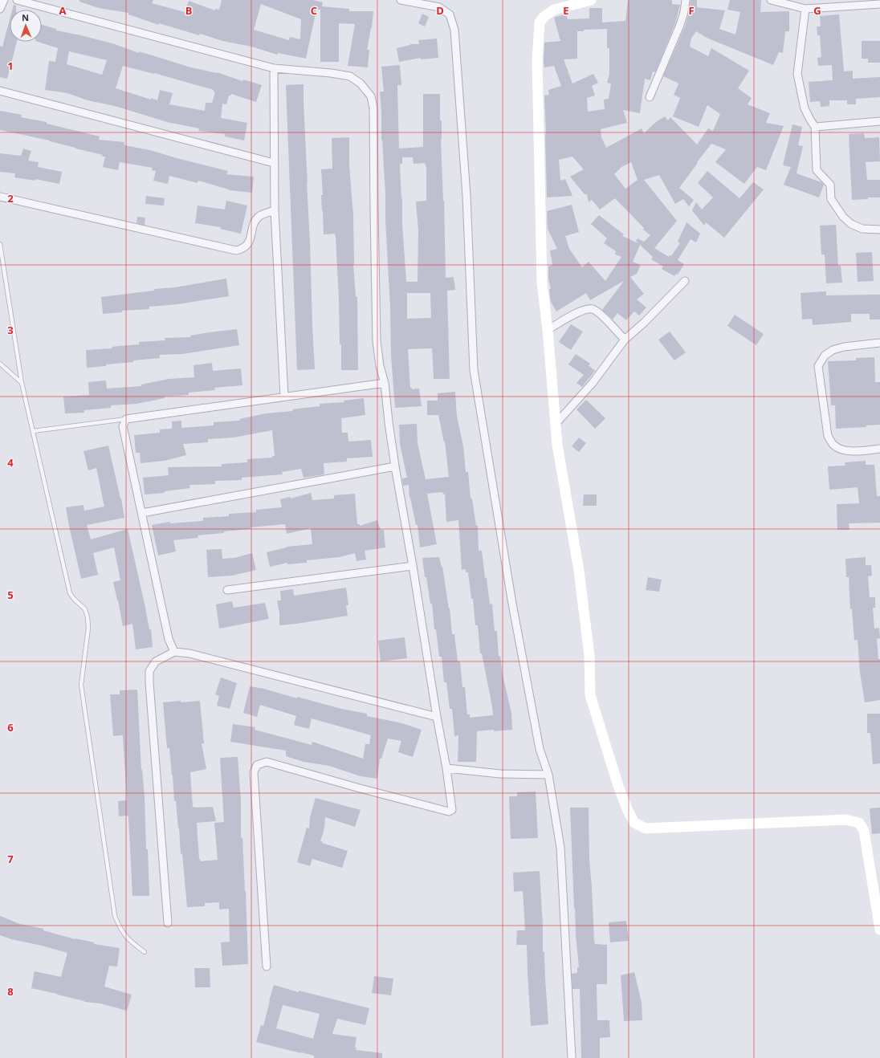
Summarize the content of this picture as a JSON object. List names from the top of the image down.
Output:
{
  "north": "top",
  "grid": {
    "columns": [
      "A",
      "B",
      "C",
      "D",
      "E",
      "F",
      "G"
    ],
    "rows": [
      "1",
      "2",
      "3",
      "4",
      "5",
      "6",
      "7",
      "8"
    ]
  }
}
